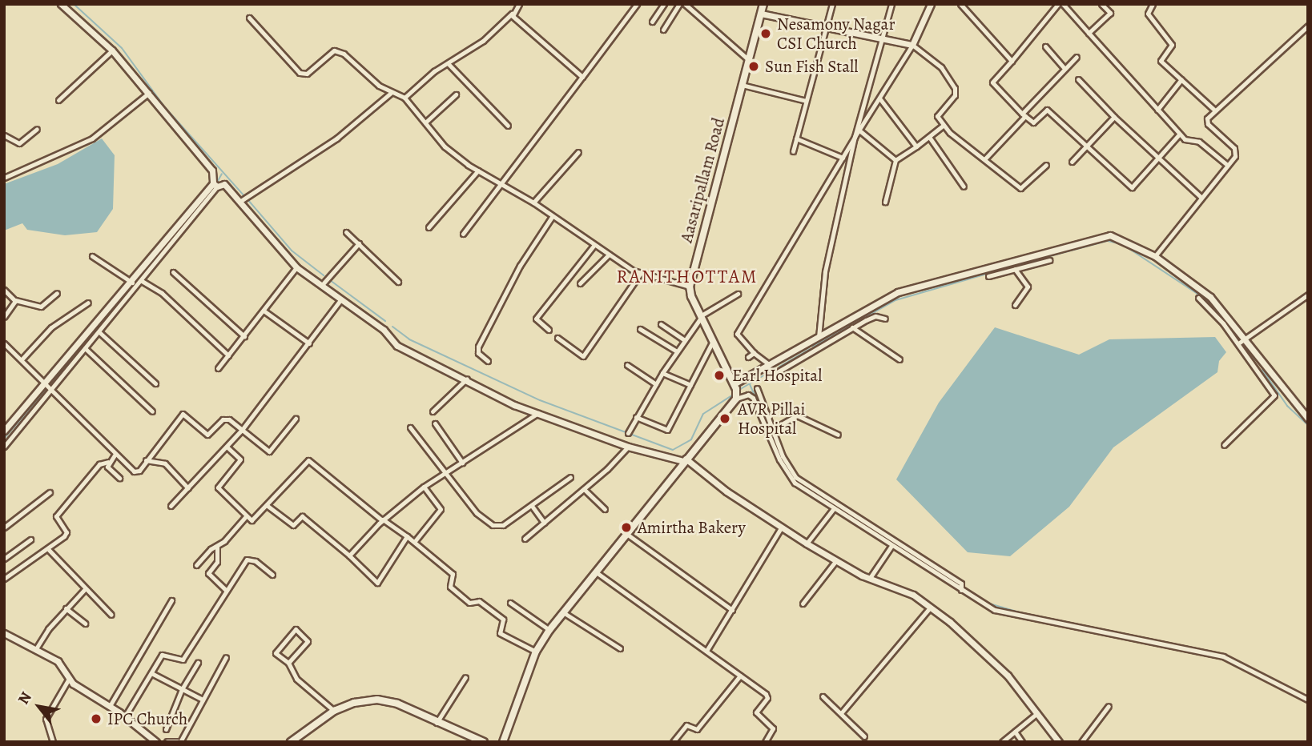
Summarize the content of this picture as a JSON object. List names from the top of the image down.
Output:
{
  "streets": {
    "main road": ["Aasaripallam Road"]
  },
  "districts": ["RANITHOTTAM"],
  "places": [
    "Nesamony Nagar CSI Church",
    "Sun Fish Stall",
    "Earl Hospital",
    "AVR Pillai Hospital",
    "Amirtha Bakery",
    "IPC Church"
  ],
  "north": "top left"
}
